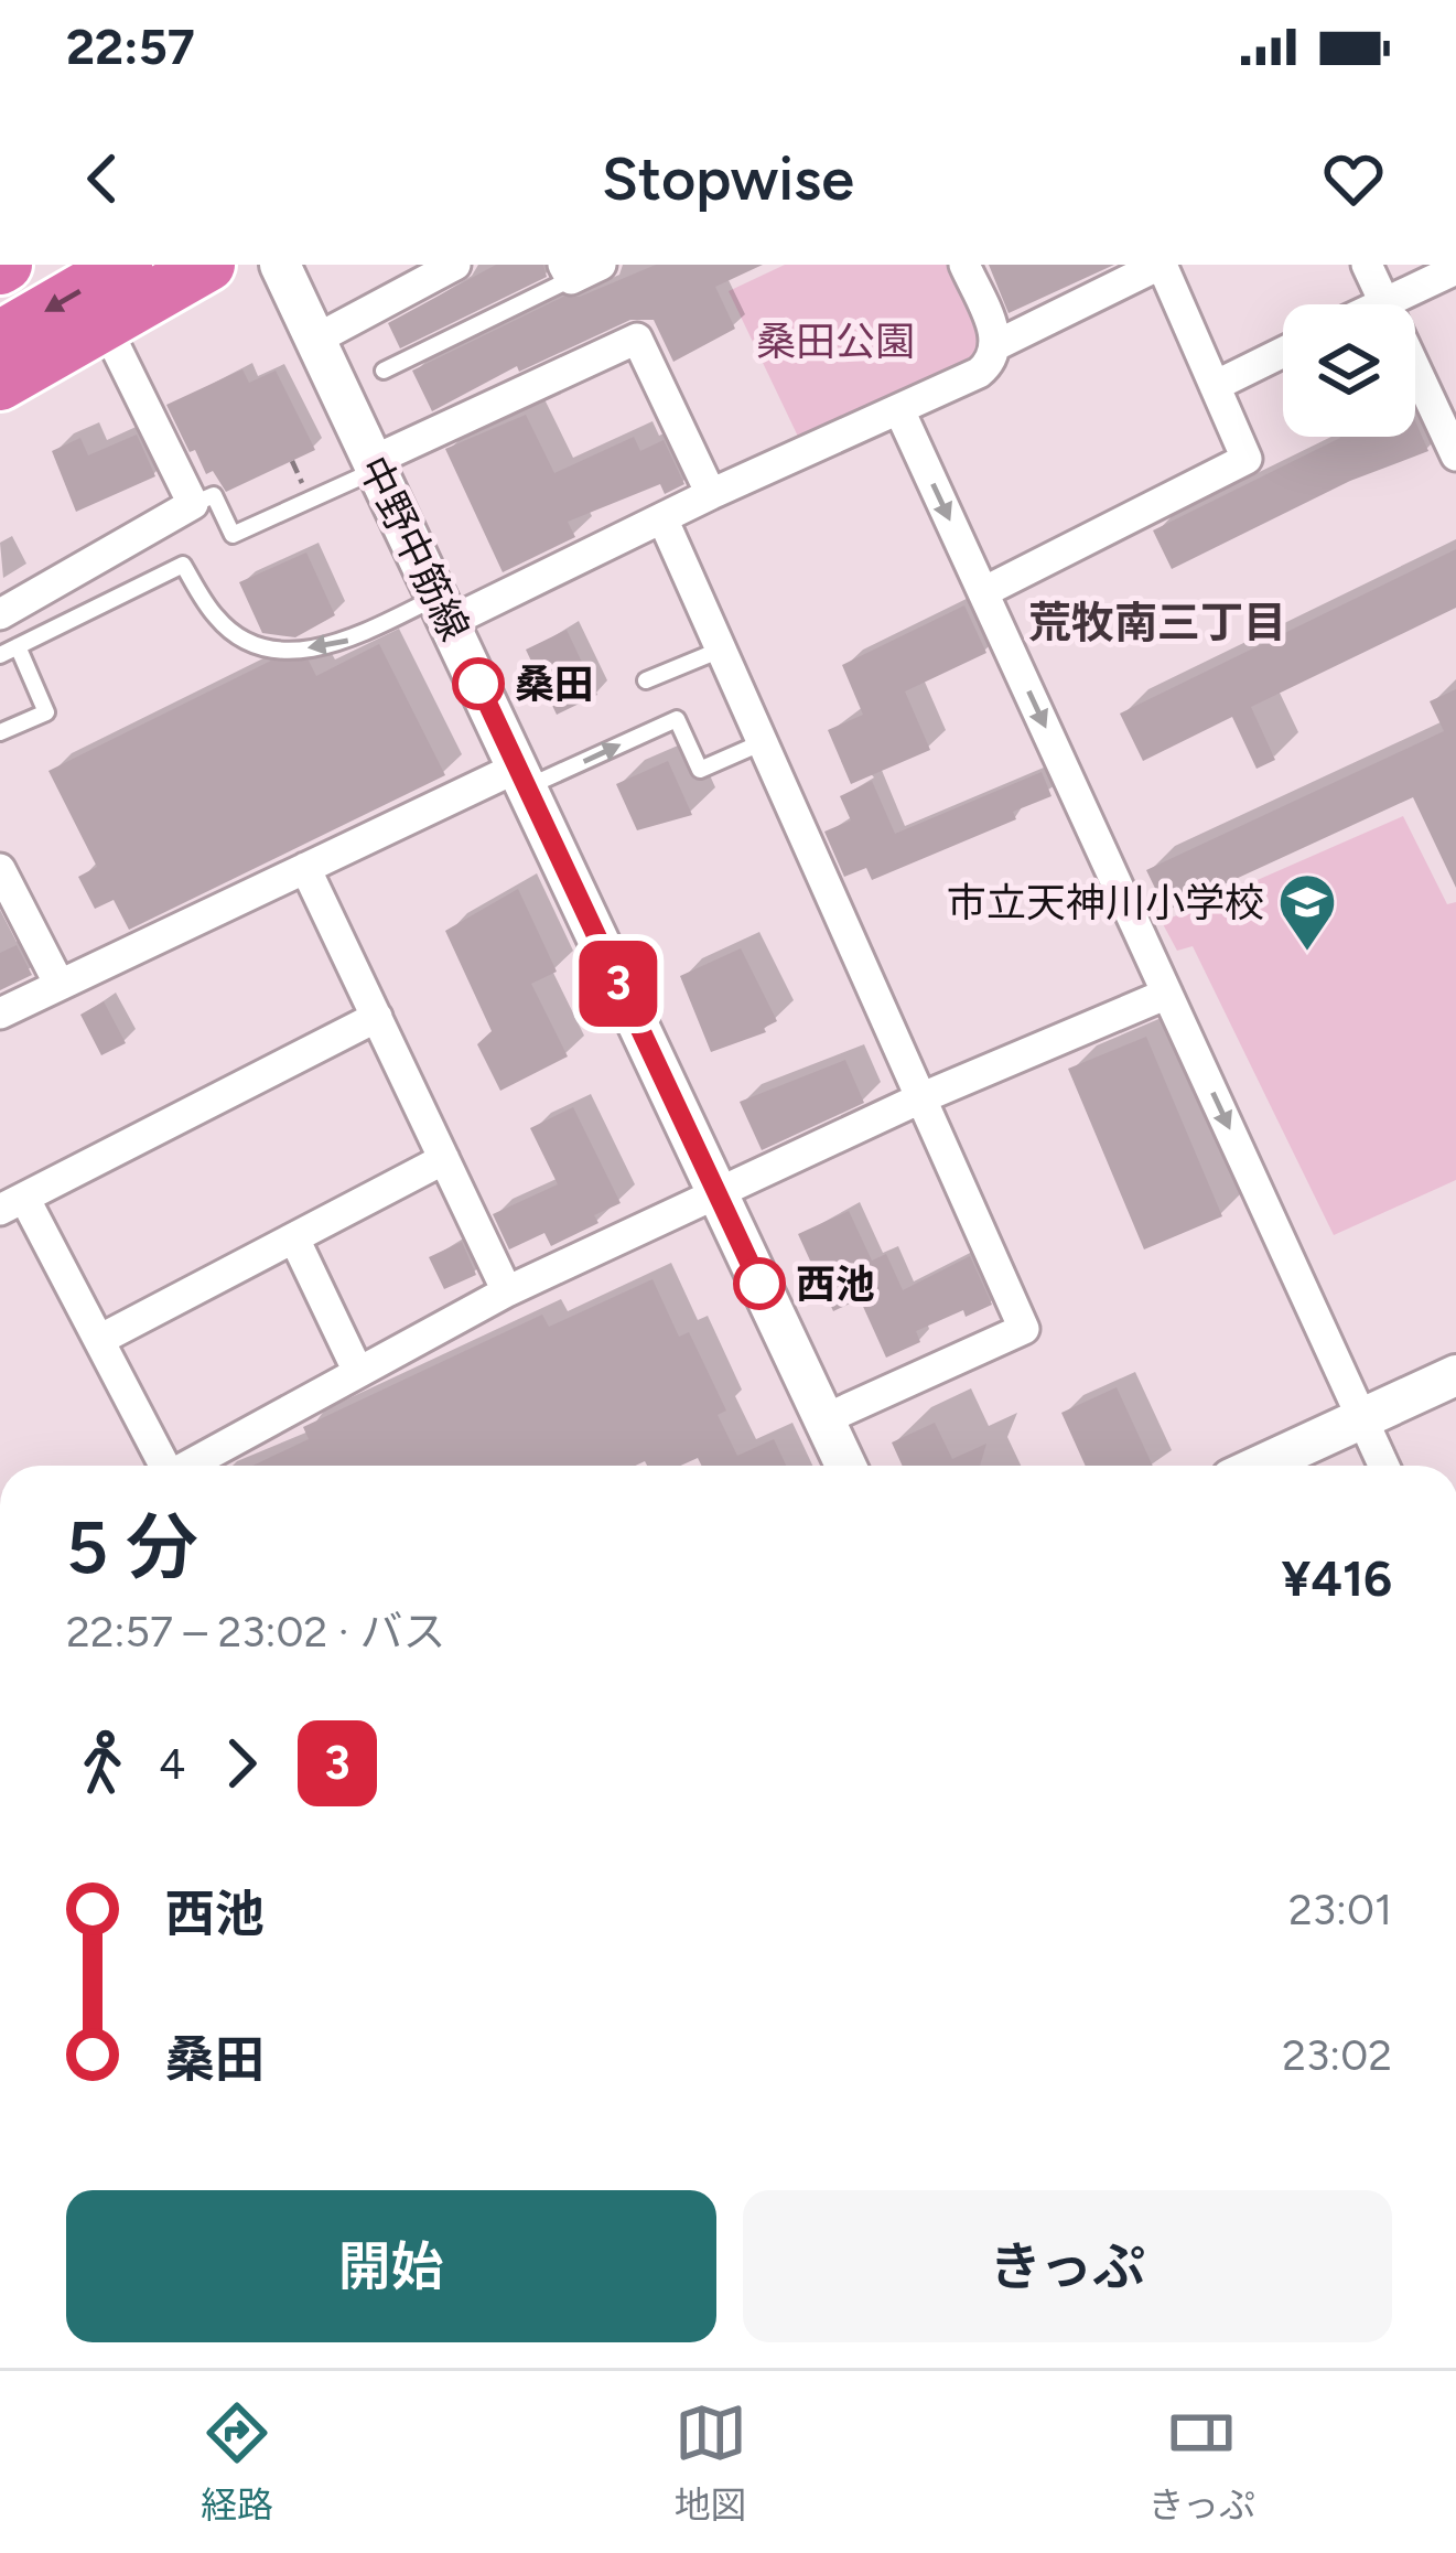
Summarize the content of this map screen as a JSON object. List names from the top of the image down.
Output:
{
  "streets": {
    "main road": ["中野中筋線"]
  },
  "districts": ["荒牧南三丁目"],
  "parks": ["桑田公園"],
  "places": {
    "other": ["桑田", "西池"],
    "school or university": ["市立天神川小学校"]
  },
  "lines": ["bus line 3"],
  "page": {
    "status": "22:57",
    "header": "Stopwise",
    "on_map": "3",
    "heading": ["5 分", "22:57 – 23:02 · バス", "¥416"],
    "legs": ["4", "3"],
    "list": [
      {
        "name": "西池",
        "value": "23:01"
      },
      {
        "name": "桑田",
        "value": "23:02"
      }
    ],
    "buttons": ["開始", "きっぷ"],
    "tabs": ["経路", "地図", "きっぷ"]
  }
}
